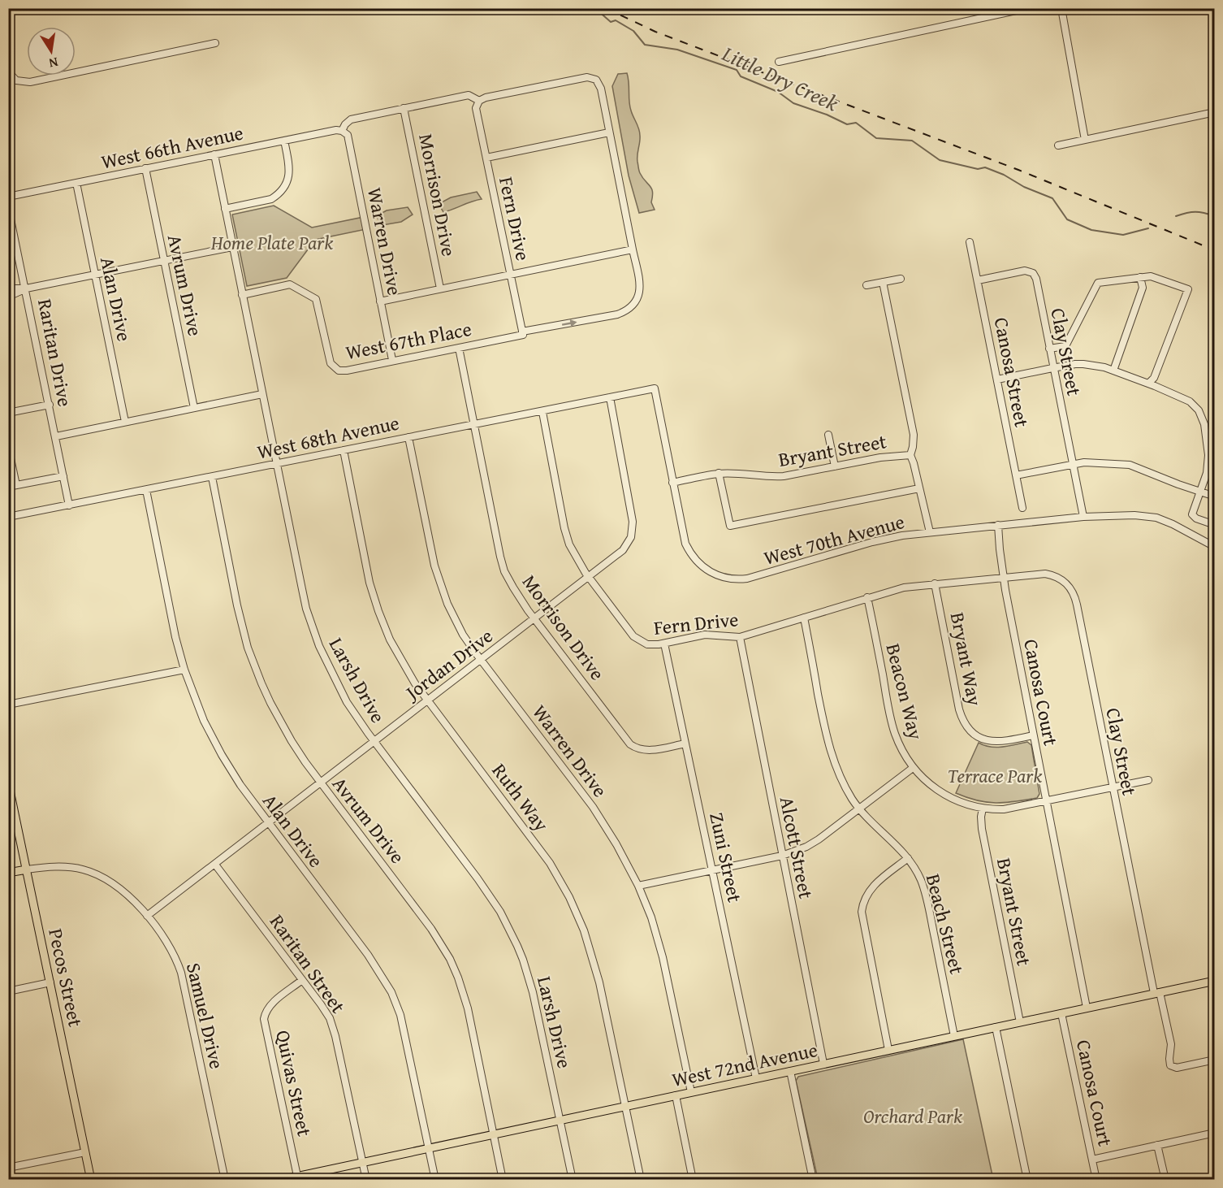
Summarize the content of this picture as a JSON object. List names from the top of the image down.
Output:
{
  "streets": {
    "main road": ["Pecos Street", "West 72nd Avenue"],
    "street": [
      "West 66th Avenue",
      "Morrison Drive",
      "Fern Drive",
      "Warren Drive",
      "Avrum Drive",
      "Alan Drive",
      "West 67th Place",
      "Clay Street",
      "Raritan Drive",
      "Canosa Street",
      "West 68th Avenue",
      "Bryant Street",
      "West 70th Avenue",
      "Bryant Way",
      "Jordan Drive",
      "Larsh Drive",
      "Beacon Way",
      "Canosa Court",
      "Ruth Way",
      "Alcott Street",
      "Zuni Street",
      "Beach Street",
      "Raritan Street",
      "Samuel Drive",
      "Quivas Street"
    ]
  },
  "crossings": [
    ["West 66th Avenue", "Warren Drive"],
    ["West 66th Avenue", "Avrum Drive"],
    ["West 66th Avenue", "Alan Drive"],
    ["West 66th Avenue", "Larsh Drive"],
    ["Morrison Drive", "West 67th Place"],
    ["Morrison Drive", "West 68th Avenue"],
    ["Morrison Drive", "Jordan Drive"],
    ["Morrison Drive", "Zuni Street"],
    ["Fern Drive", "West 67th Place"],
    ["Fern Drive", "Clay Street"],
    ["Fern Drive", "West 68th Avenue"],
    ["Fern Drive", "Bryant Way"],
    ["Fern Drive", "Jordan Drive"],
    ["Fern Drive", "Beacon Way"],
    ["Fern Drive", "Canosa Court"],
    ["Fern Drive", "Alcott Street"],
    ["Fern Drive", "Zuni Street"],
    ["Fern Drive", "Beach Street"],
    ["Warren Drive", "West 67th Place"],
    ["Warren Drive", "West 68th Avenue"],
    ["Warren Drive", "Jordan Drive"],
    ["Warren Drive", "West 72nd Avenue"],
    ["Avrum Drive", "West 68th Avenue"],
    ["Avrum Drive", "Jordan Drive"],
    ["Avrum Drive", "West 72nd Avenue"],
    ["Alan Drive", "West 68th Avenue"],
    ["Alan Drive", "Jordan Drive"],
    ["Alan Drive", "West 72nd Avenue"],
    ["West 67th Place", "Larsh Drive"],
    ["Clay Street", "Canosa Street"],
    ["Clay Street", "West 70th Avenue"],
    ["Clay Street", "Beacon Way"],
    ["Clay Street", "Canosa Court"],
    ["Clay Street", "West 72nd Avenue"],
    ["Raritan Drive", "West 68th Avenue"],
    ["West 68th Avenue", "West 70th Avenue"],
    ["West 68th Avenue", "Jordan Drive"],
    ["West 68th Avenue", "Larsh Drive"],
    ["West 68th Avenue", "Ruth Way"],
    ["Bryant Street", "West 70th Avenue"],
    ["Bryant Street", "Beacon Way"],
    ["Bryant Street", "West 72nd Avenue"],
    ["West 70th Avenue", "Canosa Court"],
    ["Bryant Way", "Canosa Court"],
    ["Jordan Drive", "Larsh Drive"],
    ["Jordan Drive", "Ruth Way"],
    ["Jordan Drive", "Raritan Street"],
    ["Jordan Drive", "Samuel Drive"],
    ["Larsh Drive", "West 72nd Avenue"],
    ["Beacon Way", "Canosa Court"],
    ["Canosa Court", "West 72nd Avenue"],
    ["Ruth Way", "West 72nd Avenue"],
    ["Alcott Street", "West 72nd Avenue"],
    ["Zuni Street", "West 72nd Avenue"],
    ["Beach Street", "West 72nd Avenue"],
    ["Raritan Street", "West 72nd Avenue"],
    ["Raritan Street", "Quivas Street"],
    ["Pecos Street", "Samuel Drive"],
    ["West 72nd Avenue", "Quivas Street"]
  ],
  "water": ["Little Dry Creek"],
  "parks": ["Home Plate Park", "Terrace Park", "Orchard Park"],
  "north": "bottom"
}
